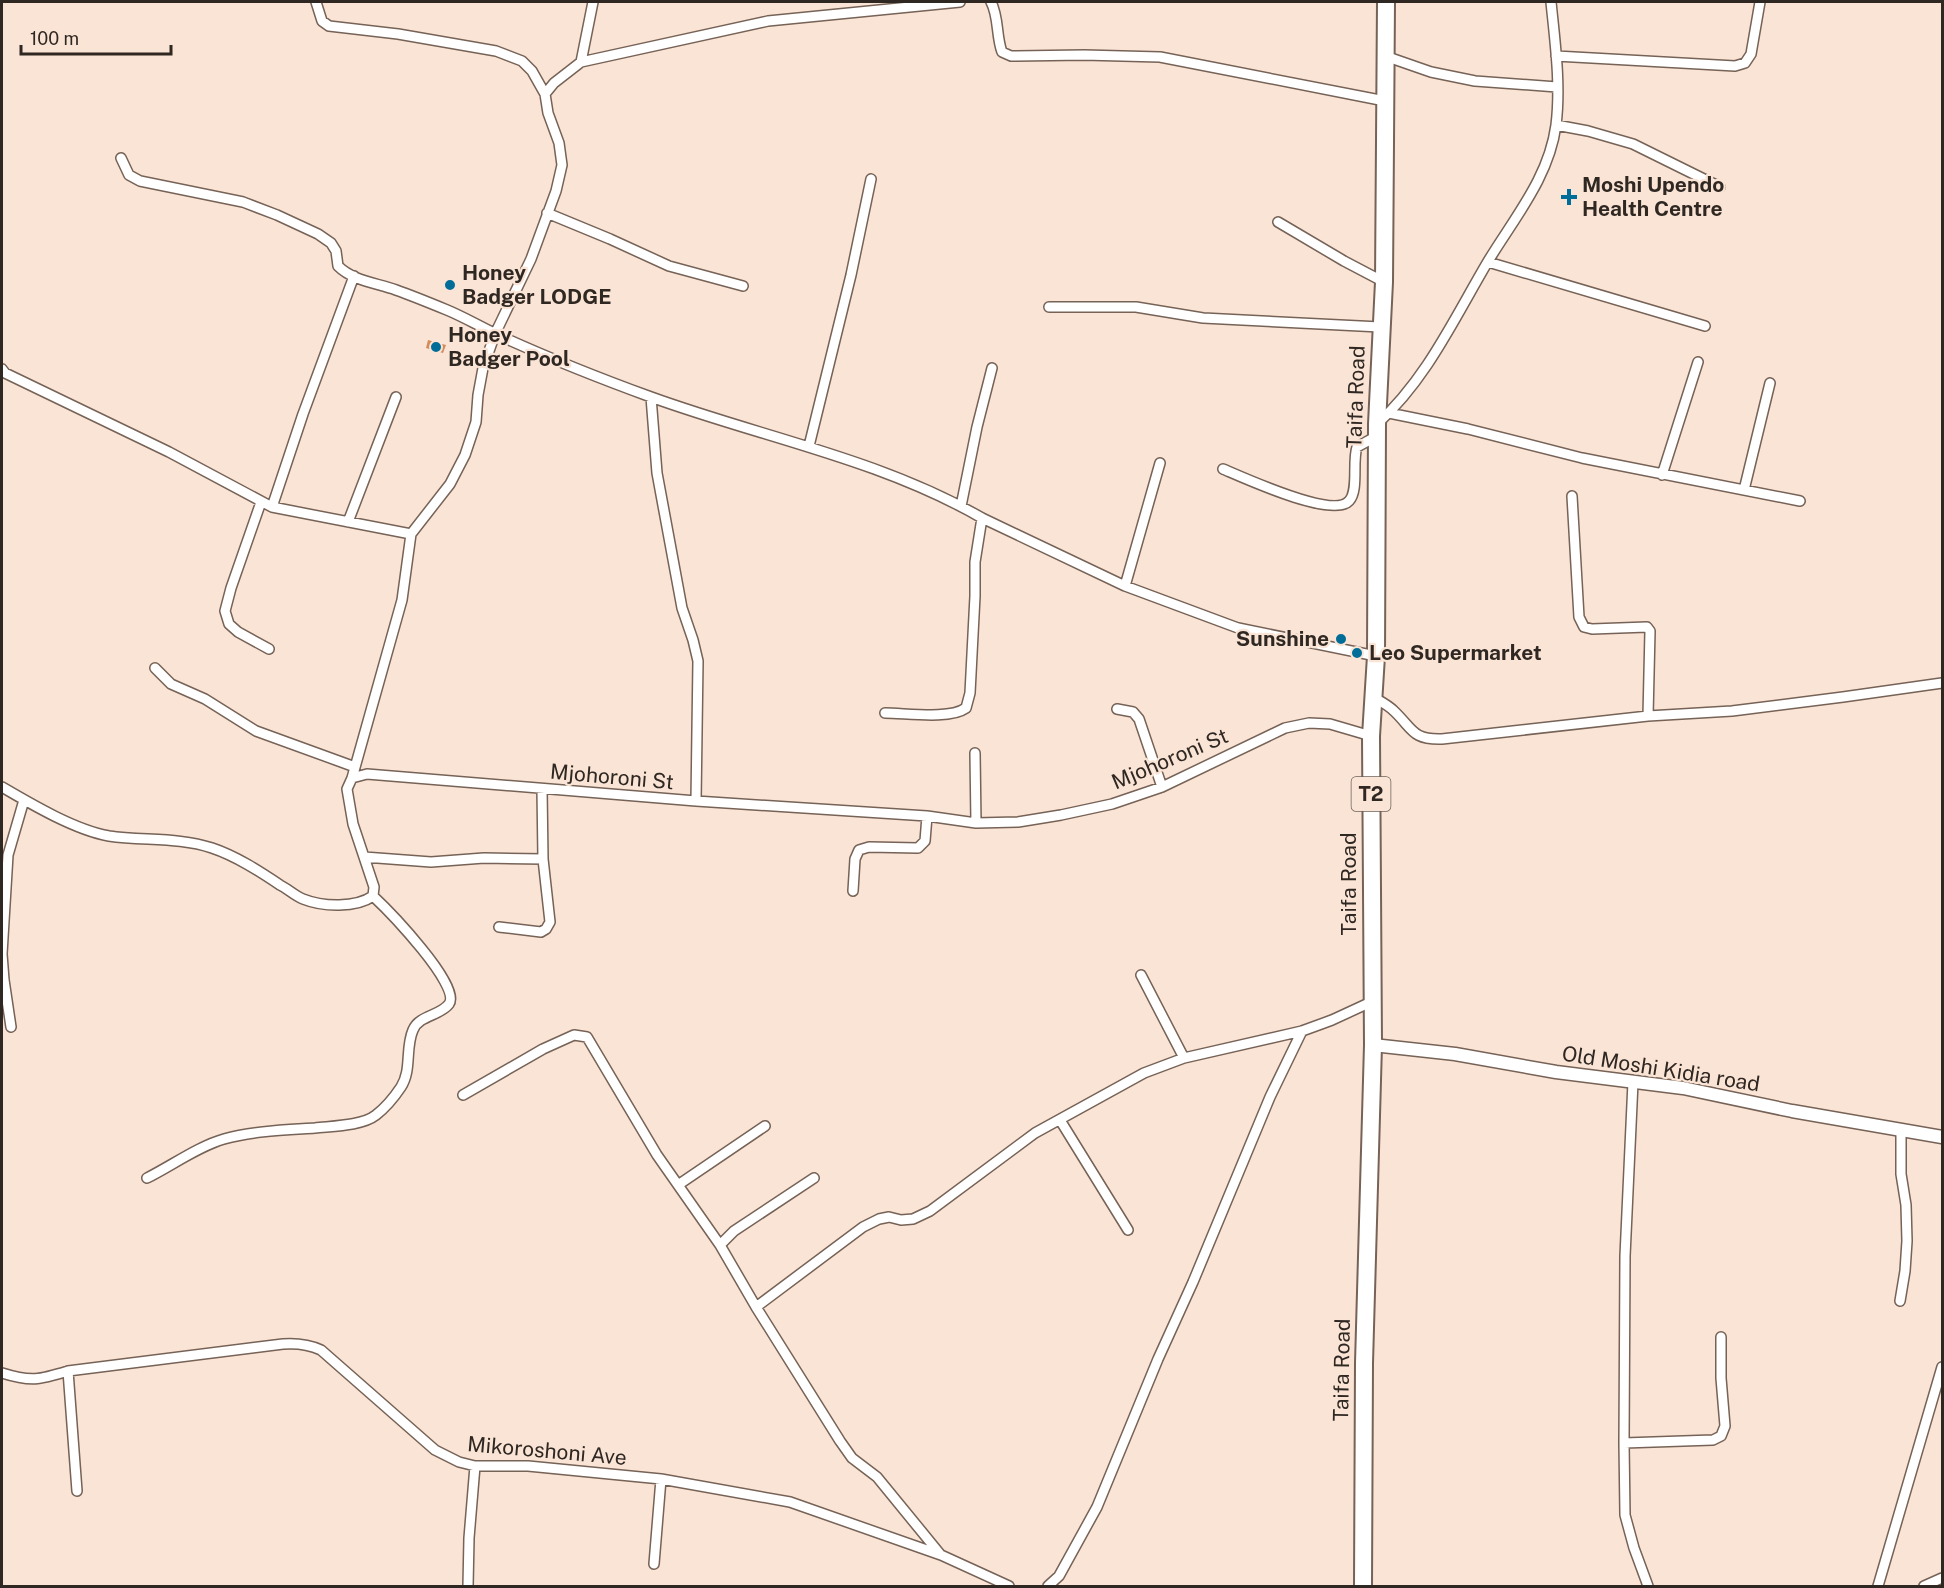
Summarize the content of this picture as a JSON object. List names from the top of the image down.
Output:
{
  "streets": {
    "highway": ["Taifa Road", "T2"],
    "street": ["Mjohoroni St", "Old Moshi Kidia road", "Mikoroshoni Ave"]
  },
  "crossings": [
    ["Taifa Road", "Mjohoroni St"],
    ["Taifa Road", "Old Moshi Kidia road"]
  ],
  "places": {
    "health": ["Moshi Upendo Health Centre"],
    "other": [
      "Honey Badger LODGE",
      "Honey Badger Pool",
      "Sunshine",
      "Leo Supermarket"
    ]
  },
  "scale_bar": "100 m"
}
